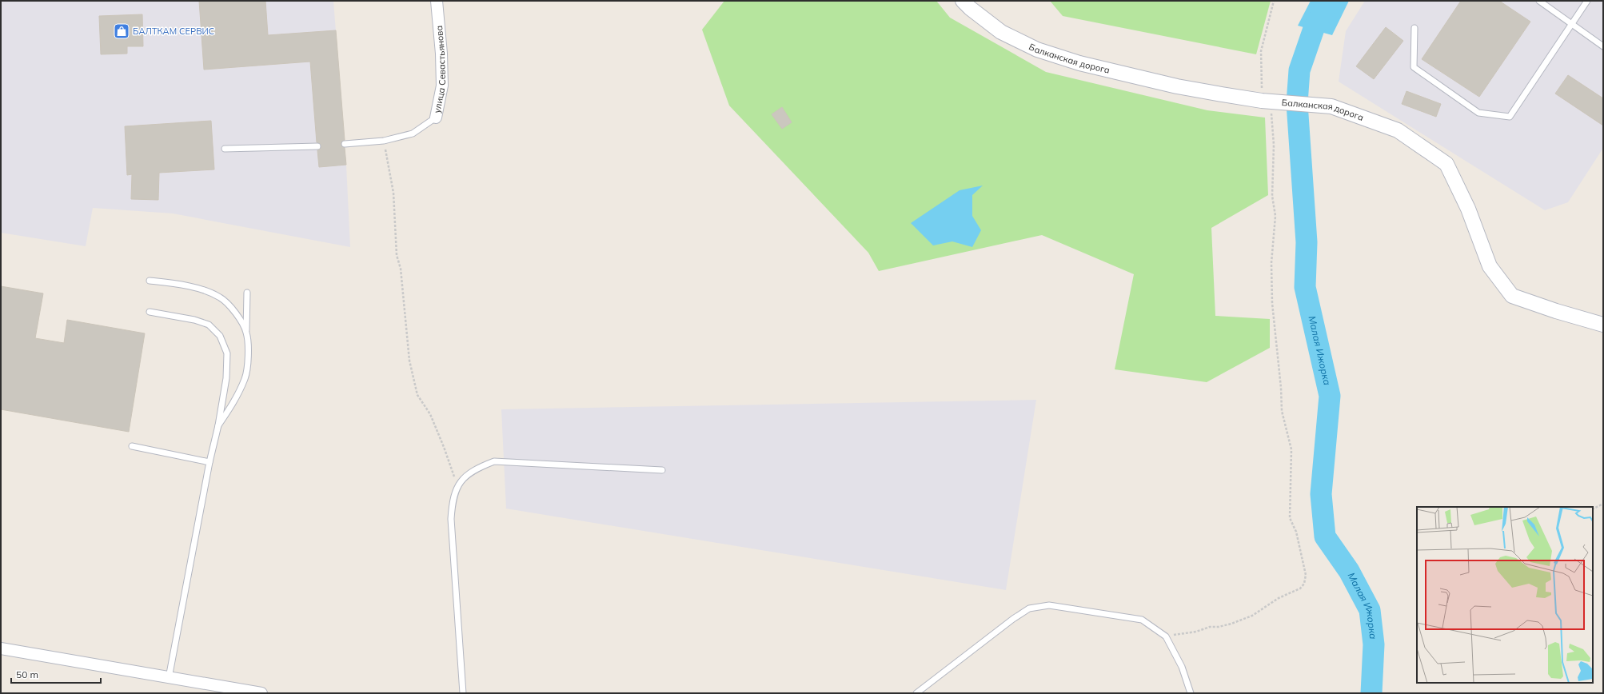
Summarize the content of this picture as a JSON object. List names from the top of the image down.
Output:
{
  "streets": {
    "street": ["Балканская дорога", "улица Севастьянова"]
  },
  "water": ["Малая Ижорка"],
  "places": {
    "shop": ["БАЛТКАМ СЕРВИС"]
  },
  "scale_bar": "50 m"
}
